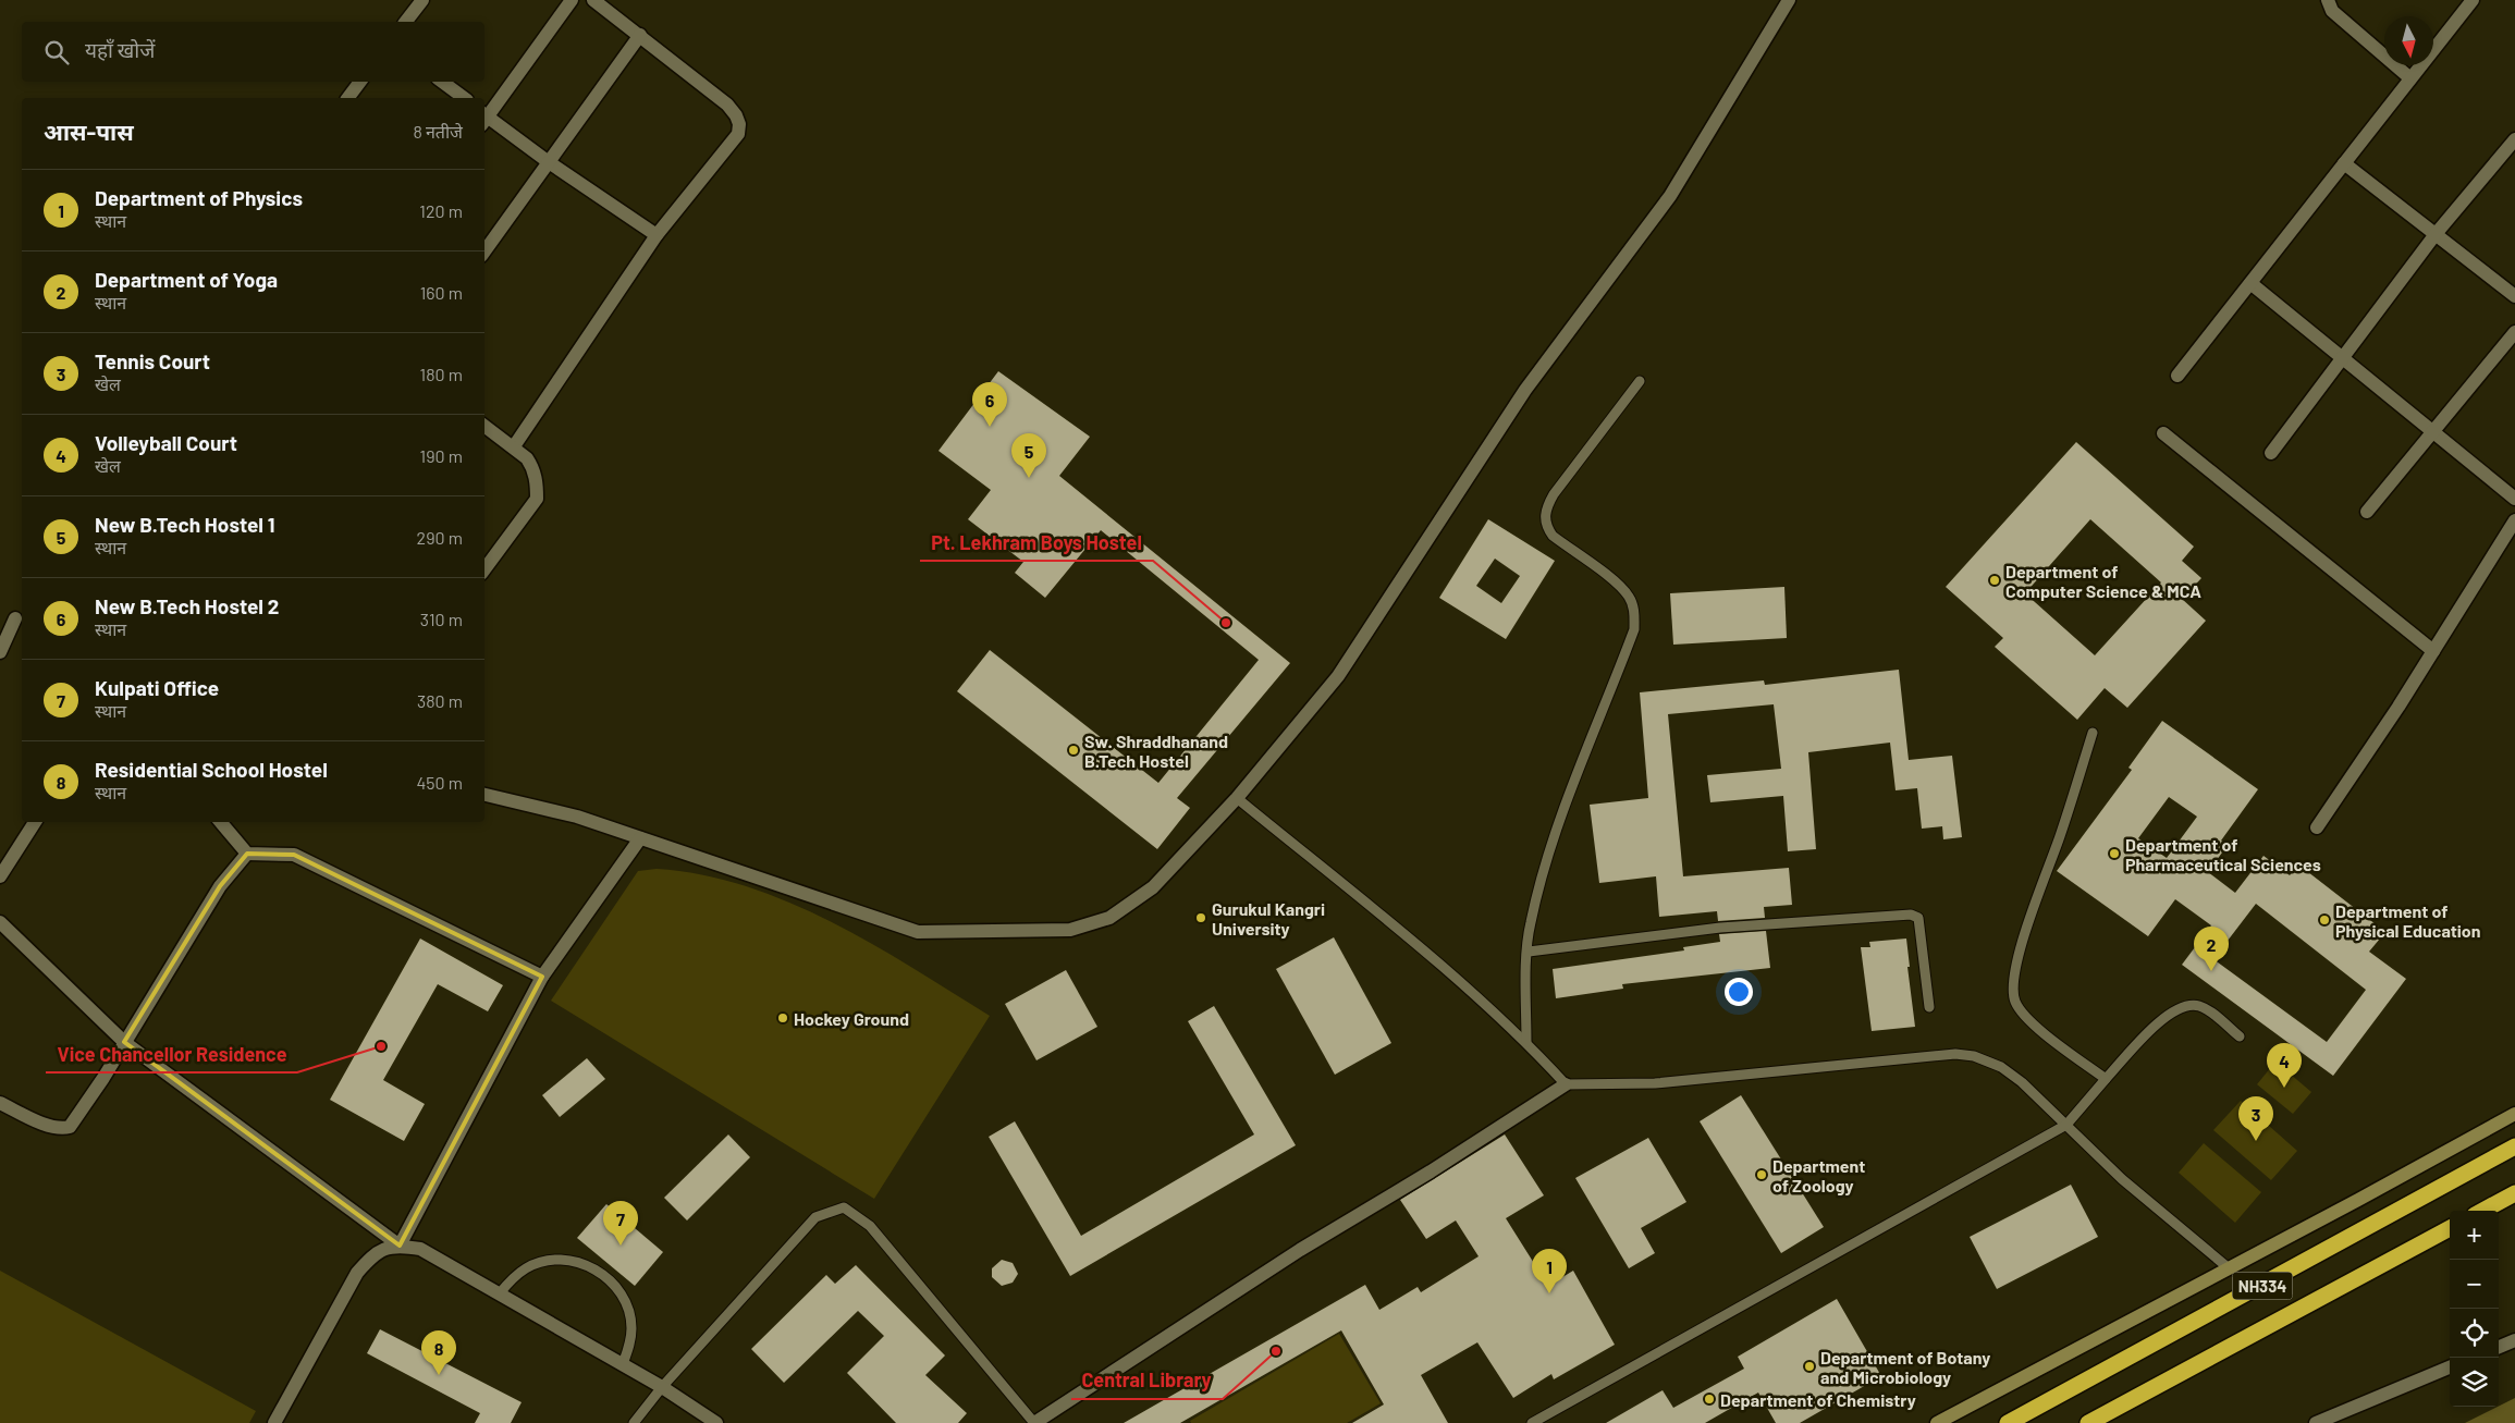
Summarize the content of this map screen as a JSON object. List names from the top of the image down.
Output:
{
  "streets": {
    "highway": ["NH334"]
  },
  "places": [
    "Department of Computer Science & MCA",
    "Pt. Lekhram Boys Hostel",
    "Sw. Shraddhanand B.Tech Hostel",
    "Department of Pharmaceutical Sciences",
    "Gurukul Kangri University",
    "Department of Physical Education",
    "Hockey Ground",
    "Vice Chancellor Residence",
    "Department of Zoology",
    "Central Library",
    "Department of Botany and Microbiology",
    "Department of Chemistry"
  ],
  "north": "bottom",
  "page": {
    "search": "यहाँ खोजें",
    "heading": ["आस-पास", "8 नतीजे"],
    "list": [
      {
        "mark": "1",
        "name": "Department of Physics",
        "note": "स्थान",
        "value": "120 m"
      },
      {
        "mark": "2",
        "name": "Department of Yoga",
        "note": "स्थान",
        "value": "160 m"
      },
      {
        "mark": "3",
        "name": "Tennis Court",
        "note": "खेल",
        "value": "180 m"
      },
      {
        "mark": "4",
        "name": "Volleyball Court",
        "note": "खेल",
        "value": "190 m"
      },
      {
        "mark": "5",
        "name": "New B.Tech Hostel 1",
        "note": "स्थान",
        "value": "290 m"
      },
      {
        "mark": "6",
        "name": "New B.Tech Hostel 2",
        "note": "स्थान",
        "value": "310 m"
      },
      {
        "mark": "7",
        "name": "Kulpati Office",
        "note": "स्थान",
        "value": "380 m"
      },
      {
        "mark": "8",
        "name": "Residential School Hostel",
        "note": "स्थान",
        "value": "450 m"
      }
    ],
    "pins": [
      "6",
      "5",
      "2",
      "4",
      "3",
      "7",
      "1",
      "8"
    ],
    "map_buttons": ["+", "−"]
  }
}
